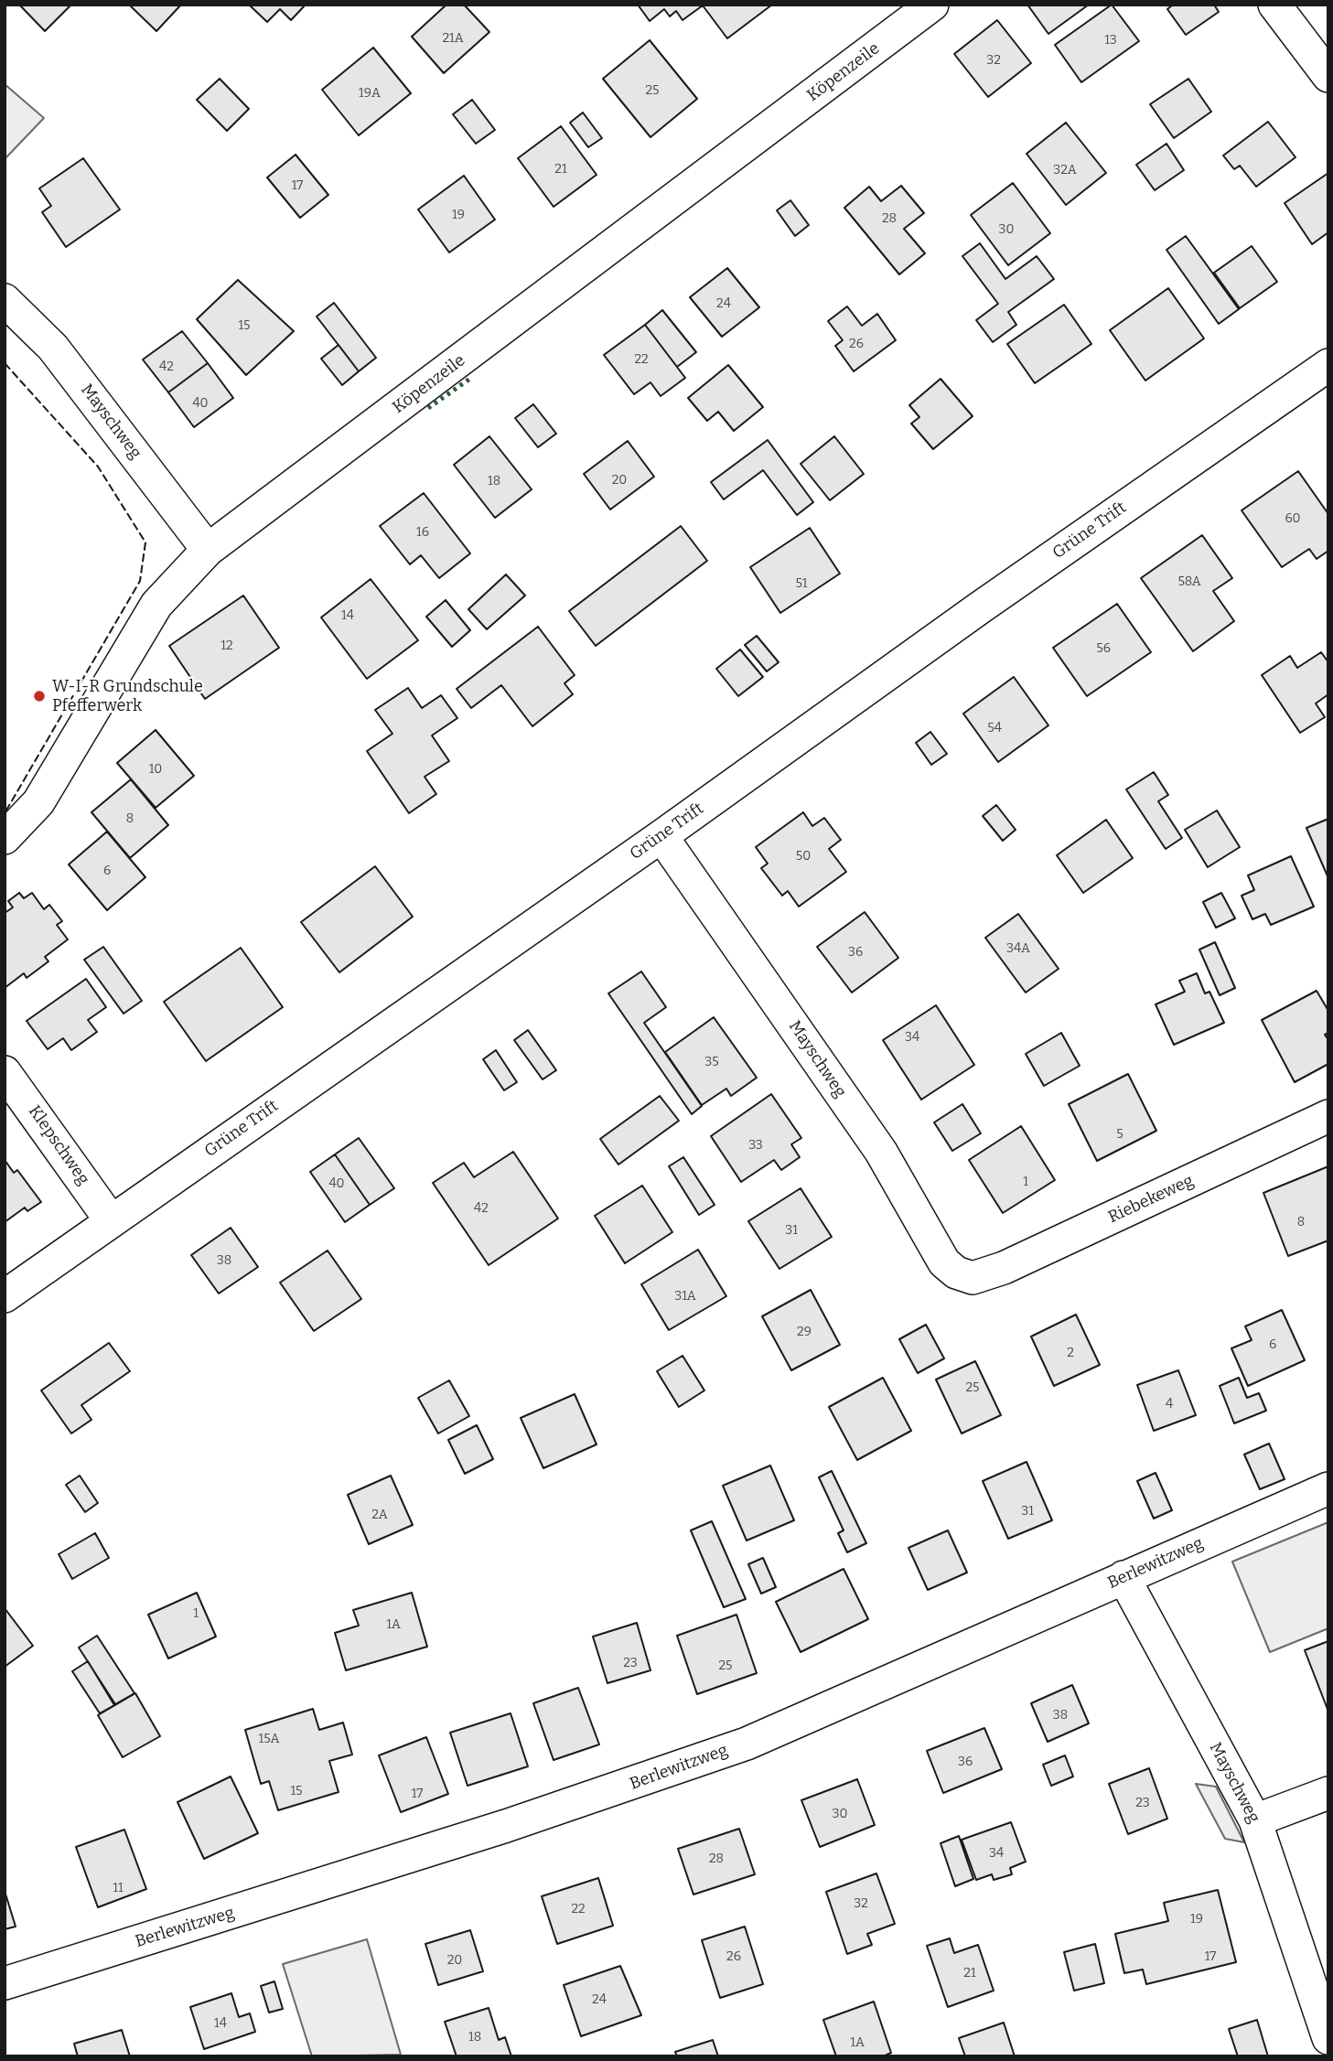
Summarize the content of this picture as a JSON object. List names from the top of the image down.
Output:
{
  "streets": {
    "street": [
      "Köpenzeile",
      "Mayschweg",
      "Grüne Trift",
      "Klepschweg",
      "Riebekeweg",
      "Berlewitzweg"
    ]
  },
  "crossings": [
    ["Köpenzeile", "Mayschweg"],
    ["Mayschweg", "Grüne Trift"],
    ["Mayschweg", "Riebekeweg"],
    ["Mayschweg", "Berlewitzweg"],
    ["Grüne Trift", "Klepschweg"]
  ],
  "places": ["W-I-R Grundschule Pfefferwerk"],
  "house_numbers": [
    "21A",
    "13",
    "32",
    "25",
    "19A",
    "21",
    "32A",
    "17",
    "19",
    "28",
    "30",
    "24",
    "15",
    "26",
    "22",
    "42",
    "40",
    "20",
    "18",
    "60",
    "16",
    "58A",
    "51",
    "14",
    "12",
    "56",
    "54",
    "10",
    "8",
    "50",
    "6",
    "34A",
    "36",
    "34",
    "35",
    "5",
    "33",
    "1",
    "40",
    "42",
    "8",
    "31",
    "38",
    "31A",
    "29",
    "6",
    "2",
    "25",
    "4",
    "31",
    "2A",
    "1",
    "1A",
    "23",
    "25",
    "38",
    "15A",
    "36",
    "15",
    "17",
    "23",
    "30",
    "34",
    "28",
    "11",
    "32",
    "22",
    "19",
    "26",
    "17",
    "20",
    "21",
    "24",
    "14",
    "18",
    "1A"
  ]
}
